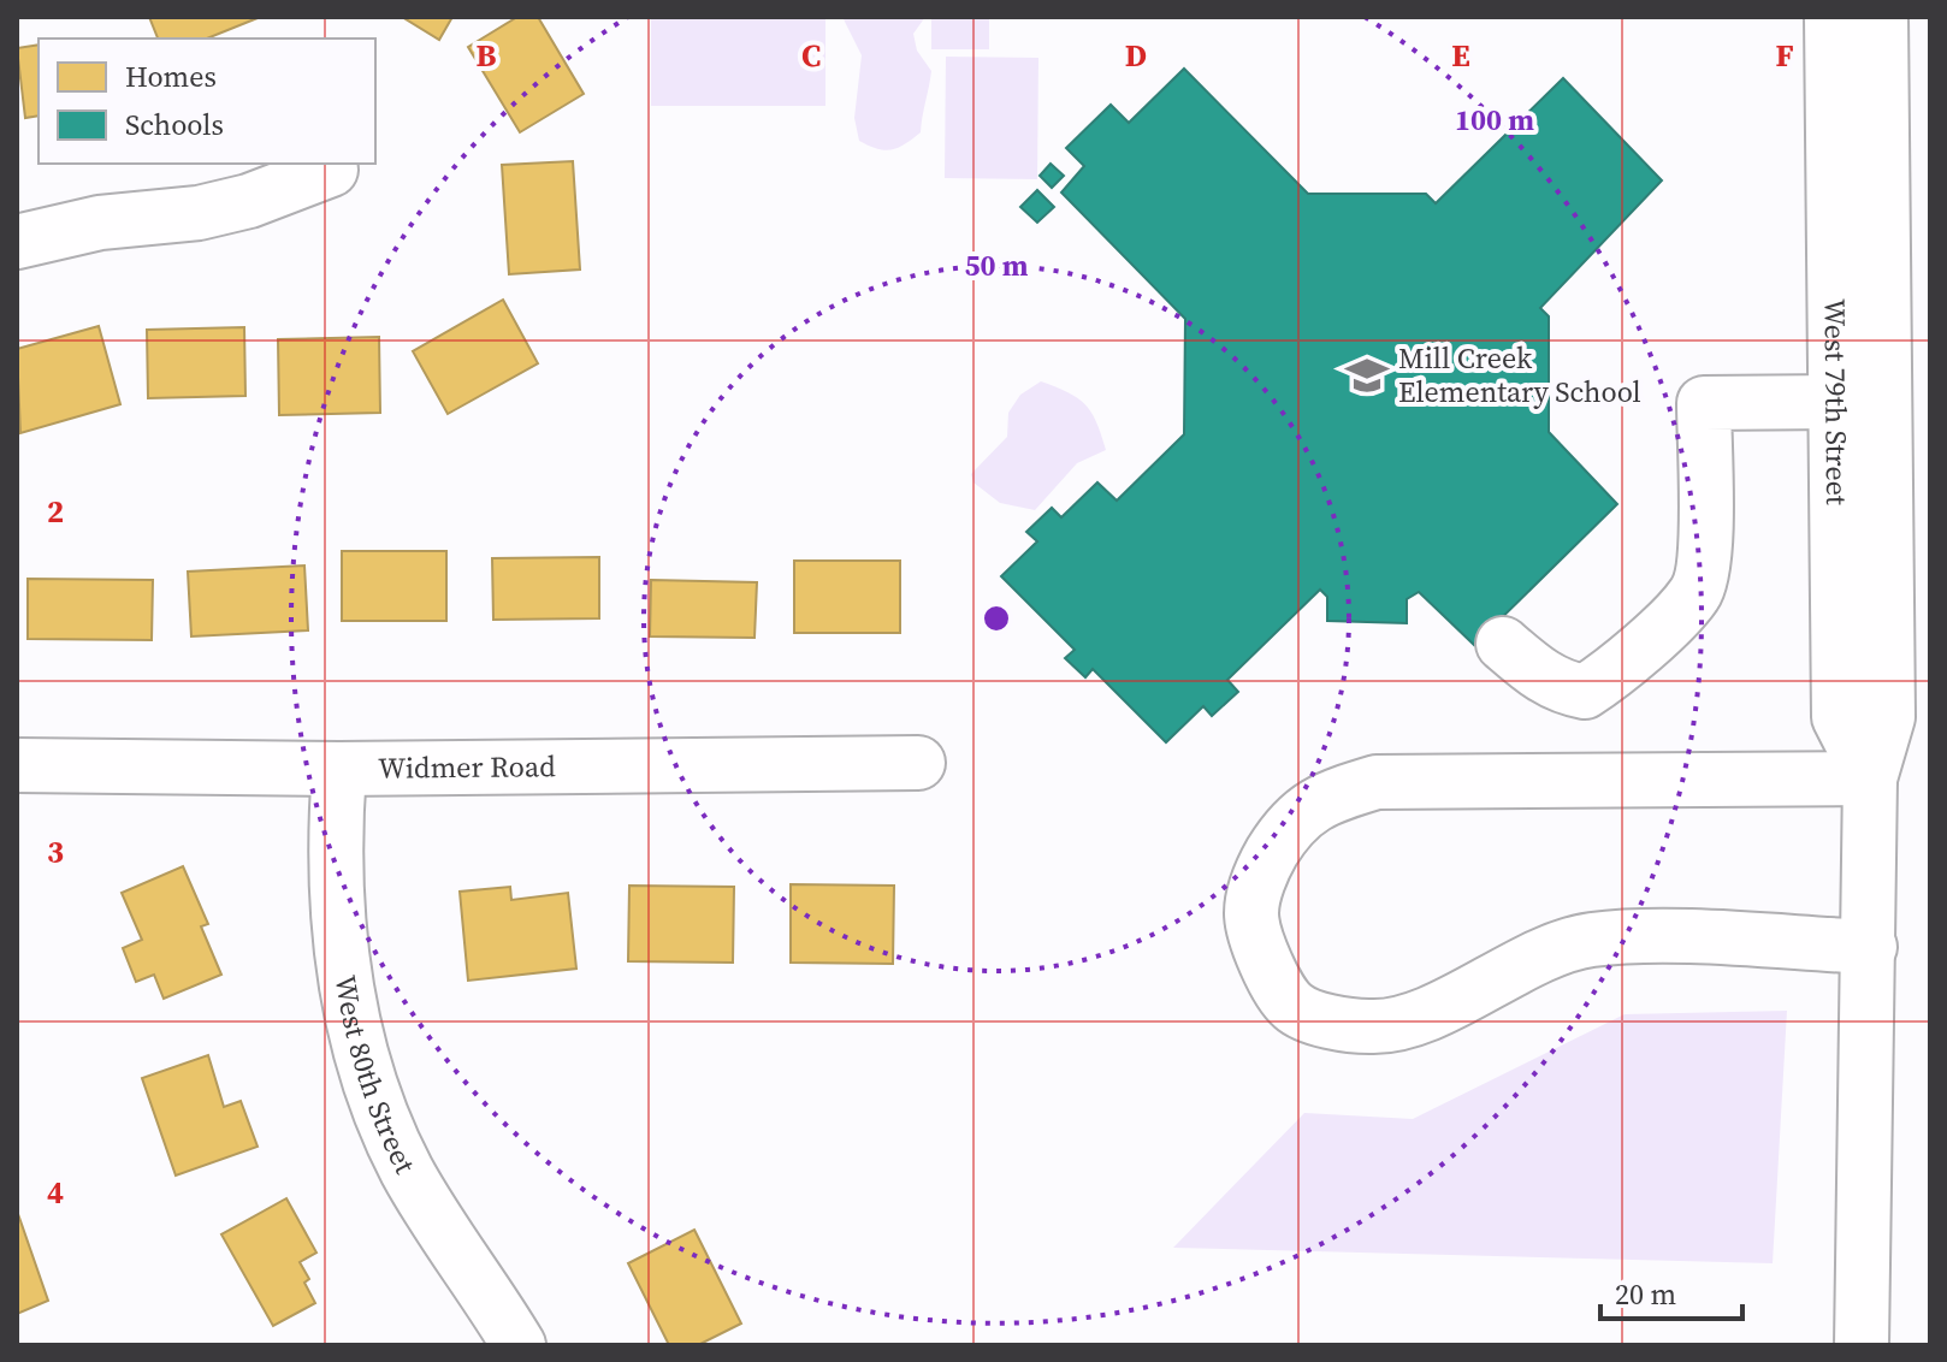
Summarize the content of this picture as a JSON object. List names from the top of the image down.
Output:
{
  "streets": {
    "street": ["West 79th Street", "Widmer Road", "West 80th Street"]
  },
  "crossings": [
    ["Widmer Road", "West 80th Street"]
  ],
  "places": {
    "school or university": ["Mill Creek Elementary School"]
  },
  "legend": ["Homes", "Schools"],
  "scale_bar": "20 m",
  "grid": {
    "columns": [
      "B",
      "C",
      "D",
      "E",
      "F"
    ],
    "rows": ["2", "3", "4"]
  },
  "rings": ["100 m", "50 m"]
}
